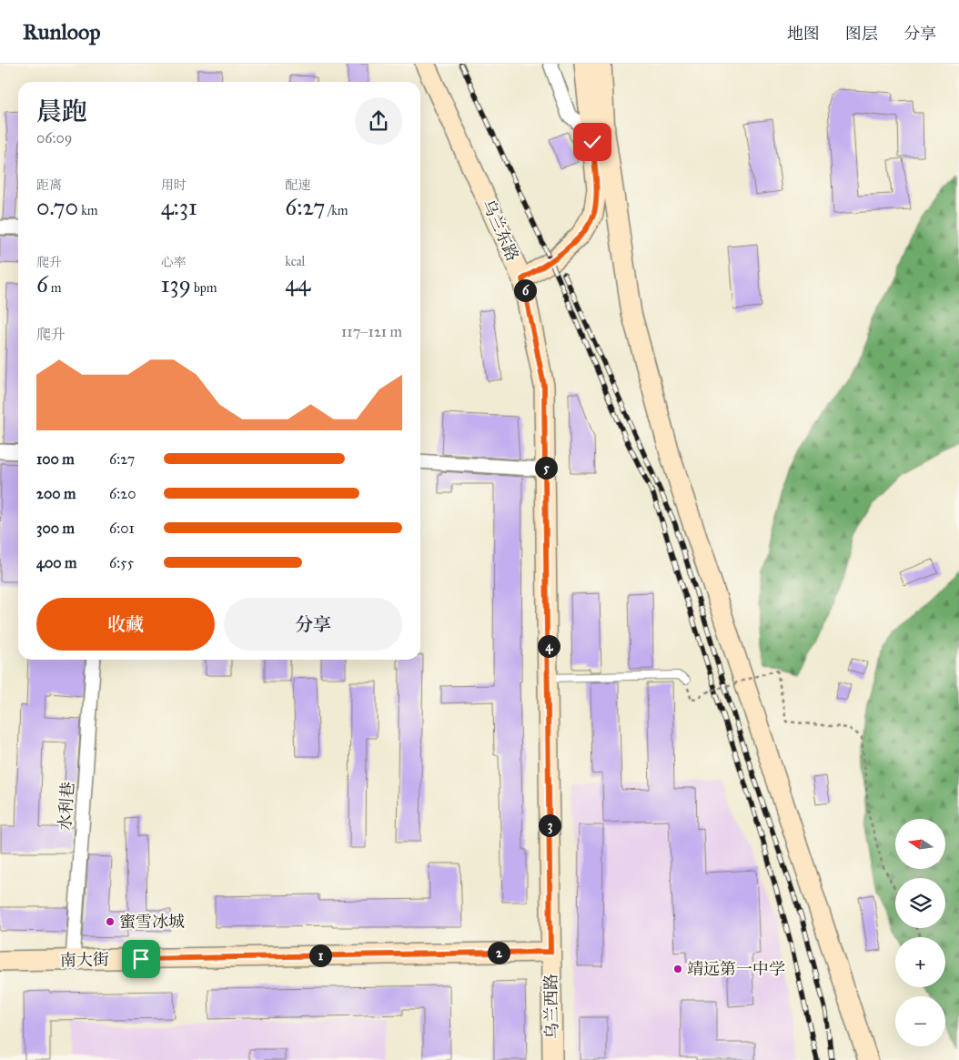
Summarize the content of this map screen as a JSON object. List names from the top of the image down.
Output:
{
  "streets": {
    "main road": ["乌兰东路", "南大街", "乌兰西路"],
    "street": ["水利巷"]
  },
  "crossings": [
    ["乌兰东路", "南大街"],
    ["乌兰东路", "乌兰西路"],
    ["水利巷", "南大街"],
    ["南大街", "乌兰西路"]
  ],
  "places": ["蜜雪冰城", "靖远第一中学"],
  "north": "left",
  "page": {
    "header": "Runloop",
    "nav": ["地图", "图层", "分享"],
    "heading": ["晨跑", "06:09"],
    "stats": [
      ["距离", "0.70 km"],
      ["用时", "4:31"],
      ["配速", "6:27 /km"],
      ["爬升", "6 m"],
      ["心率", "139 bpm"],
      ["kcal", "44"]
    ],
    "pins": [
      "6",
      "5",
      "4",
      "3",
      "2",
      "1"
    ],
    "chart": ["爬升", "117–121 m"],
    "list": [
      {
        "name": "100 m",
        "note": "6:27"
      },
      {
        "name": "200 m",
        "note": "6:20"
      },
      {
        "name": "300 m",
        "note": "6:01"
      },
      {
        "name": "400 m",
        "note": "6:55"
      }
    ],
    "buttons": ["收藏", "分享"],
    "map_buttons": ["+", "−"]
  }
}
